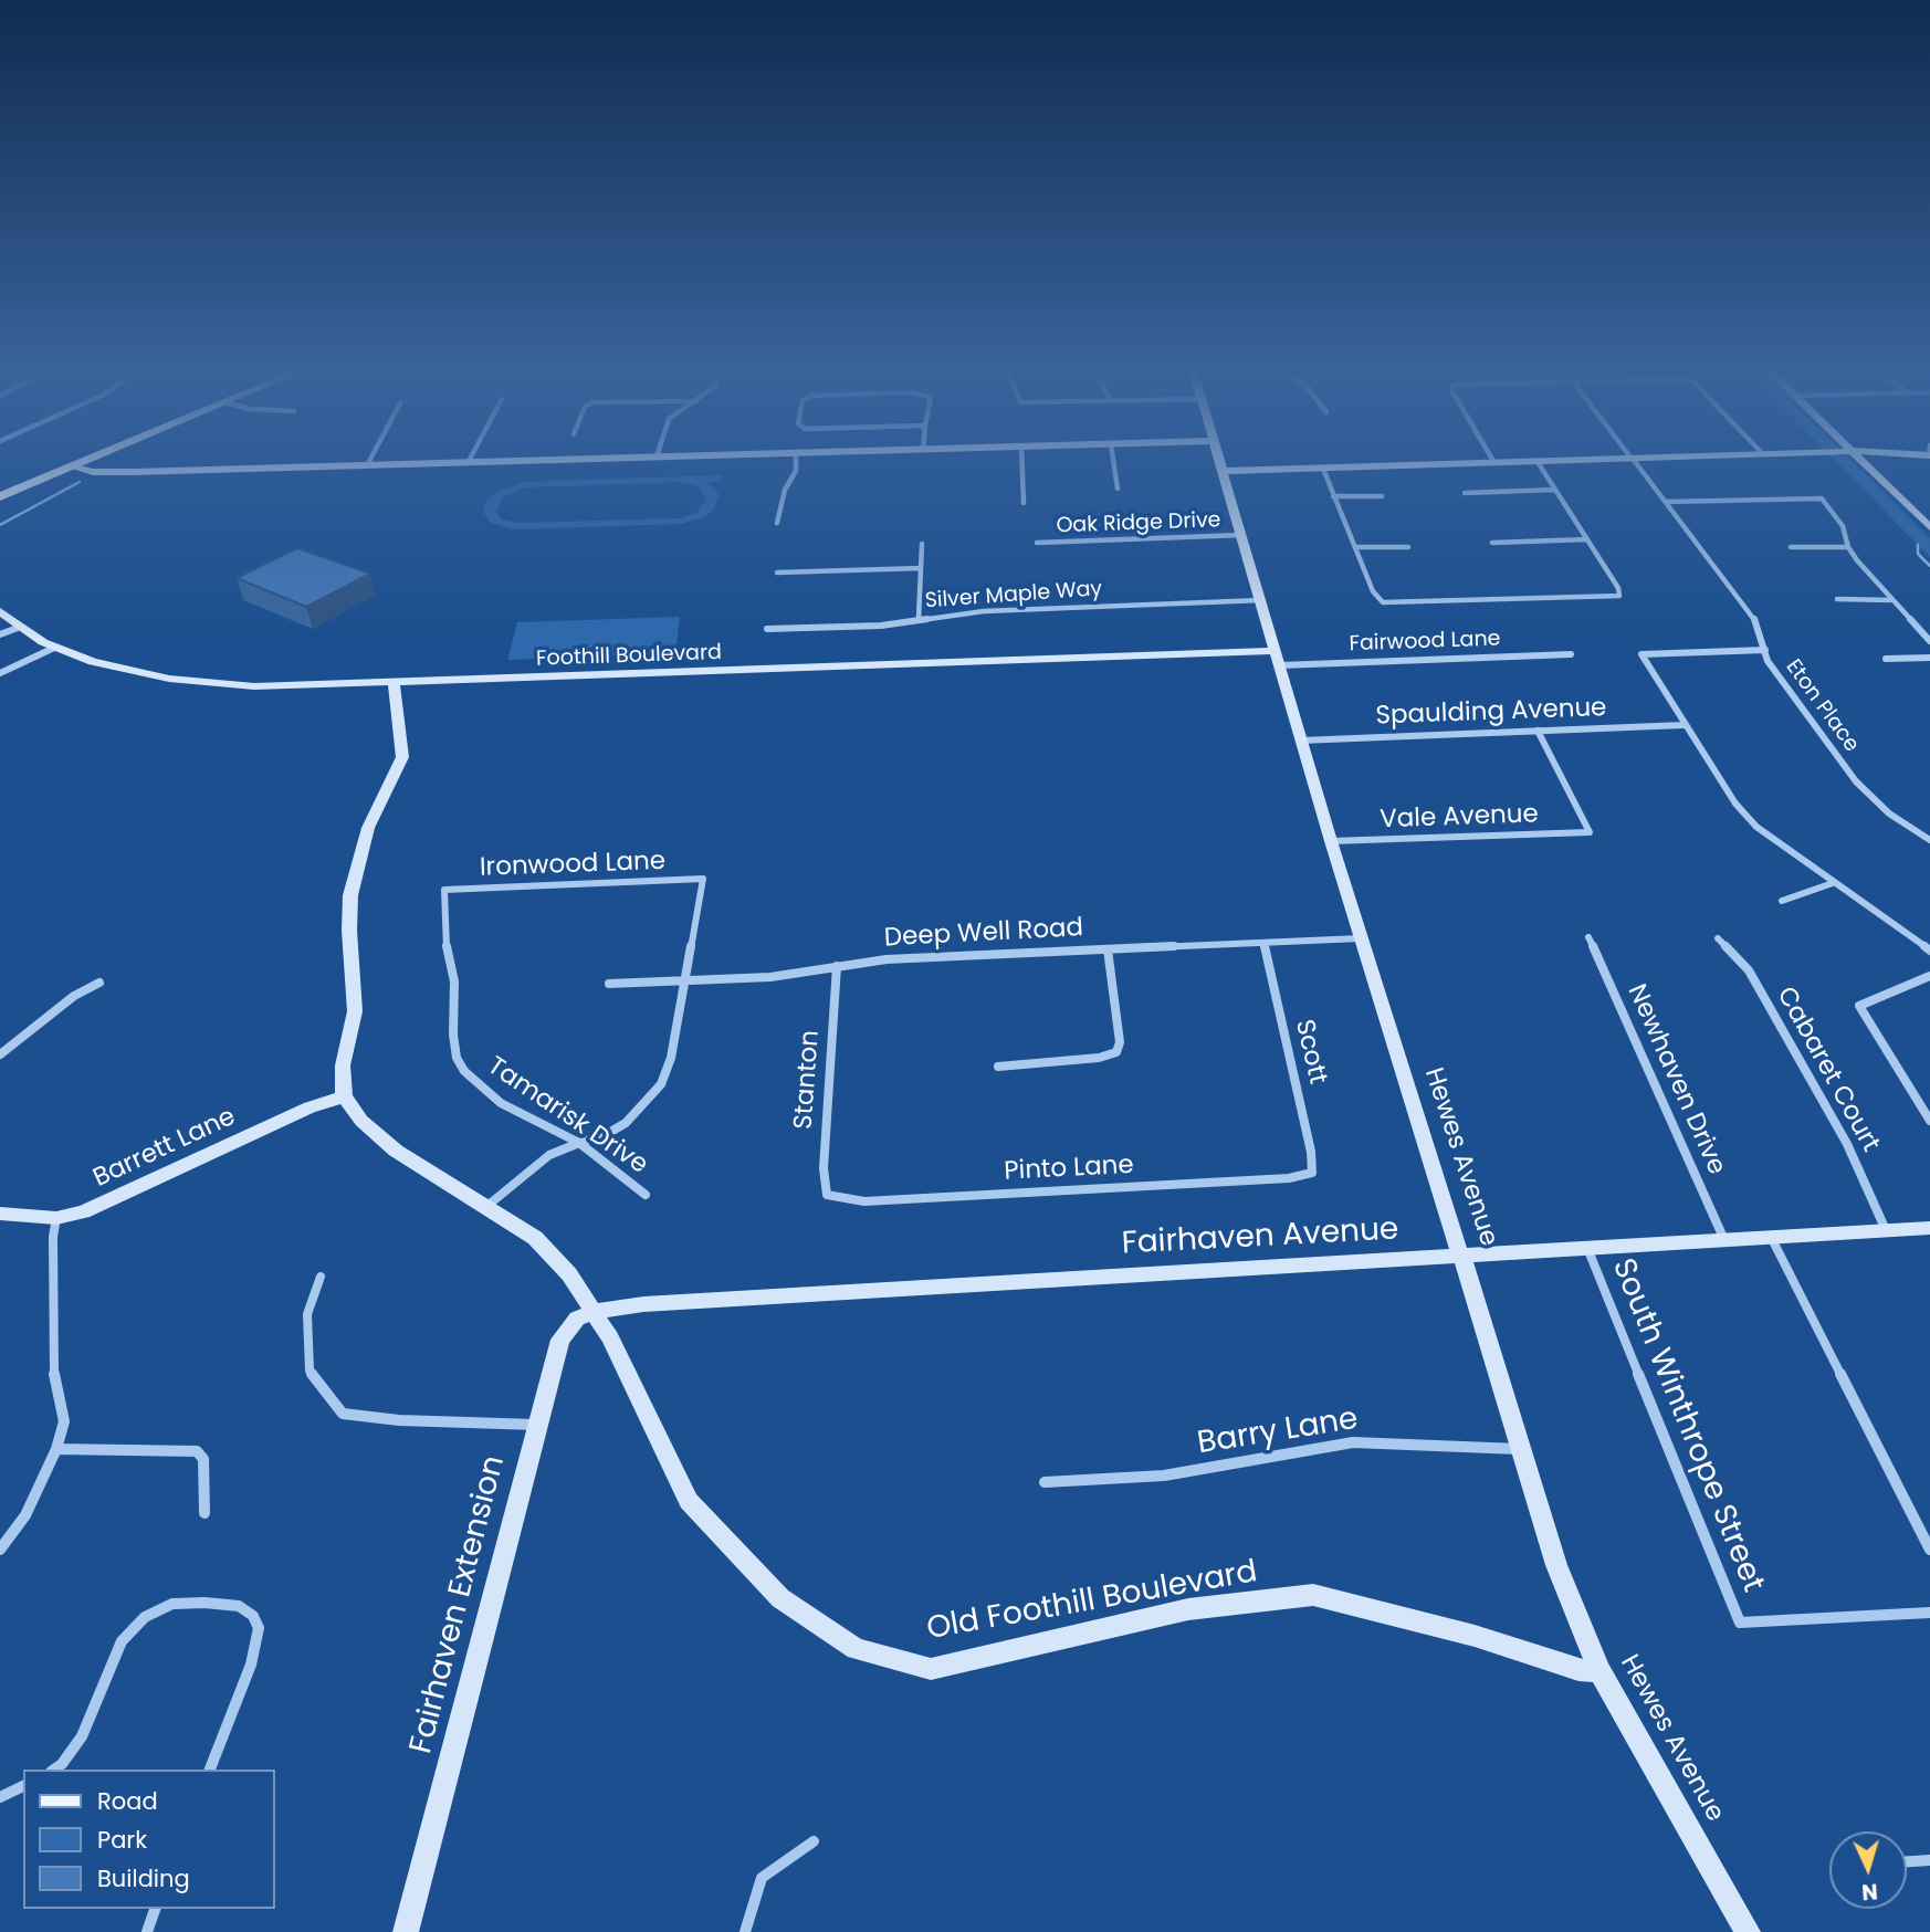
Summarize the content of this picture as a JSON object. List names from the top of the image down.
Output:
{
  "streets": {
    "street": [
      "Oak Ridge Drive",
      "Silver Maple Way",
      "Fairwood Lane",
      "Foothill Boulevard",
      "Eton Place",
      "Spaulding Avenue",
      "Vale Avenue",
      "Ironwood Lane",
      "Deep Well Road",
      "Scott",
      "Cabaret Court",
      "Stanton",
      "Newhaven Drive",
      "Tamarisk Drive",
      "Barrett Lane",
      "Hewes Avenue",
      "Pinto Lane",
      "Fairhaven Avenue",
      "South Winthrope Street",
      "Barry Lane",
      "Old Foothill Boulevard",
      "Fairhaven Extension"
    ]
  },
  "crossings": [
    ["Oak Ridge Drive", "Hewes Avenue"],
    ["Silver Maple Way", "Hewes Avenue"],
    ["Fairwood Lane", "Foothill Boulevard"],
    ["Fairwood Lane", "Hewes Avenue"],
    ["Foothill Boulevard", "Hewes Avenue"],
    ["Spaulding Avenue", "Vale Avenue"],
    ["Spaulding Avenue", "Hewes Avenue"],
    ["Vale Avenue", "Hewes Avenue"],
    ["Ironwood Lane", "Deep Well Road"],
    ["Ironwood Lane", "Tamarisk Drive"],
    ["Deep Well Road", "Scott"],
    ["Deep Well Road", "Stanton"],
    ["Deep Well Road", "Hewes Avenue"],
    ["Scott", "Pinto Lane"],
    ["Cabaret Court", "Fairhaven Avenue"],
    ["Stanton", "Pinto Lane"],
    ["Newhaven Drive", "Fairhaven Avenue"],
    ["Barrett Lane", "Old Foothill Boulevard"],
    ["Hewes Avenue", "Fairhaven Avenue"],
    ["Hewes Avenue", "Barry Lane"],
    ["Hewes Avenue", "Old Foothill Boulevard"],
    ["Fairhaven Avenue", "South Winthrope Street"],
    ["Fairhaven Avenue", "Old Foothill Boulevard"],
    ["Fairhaven Avenue", "Fairhaven Extension"],
    ["Old Foothill Boulevard", "Fairhaven Extension"]
  ],
  "legend": ["Road", "Park", "Building"],
  "north": "bottom"
}
